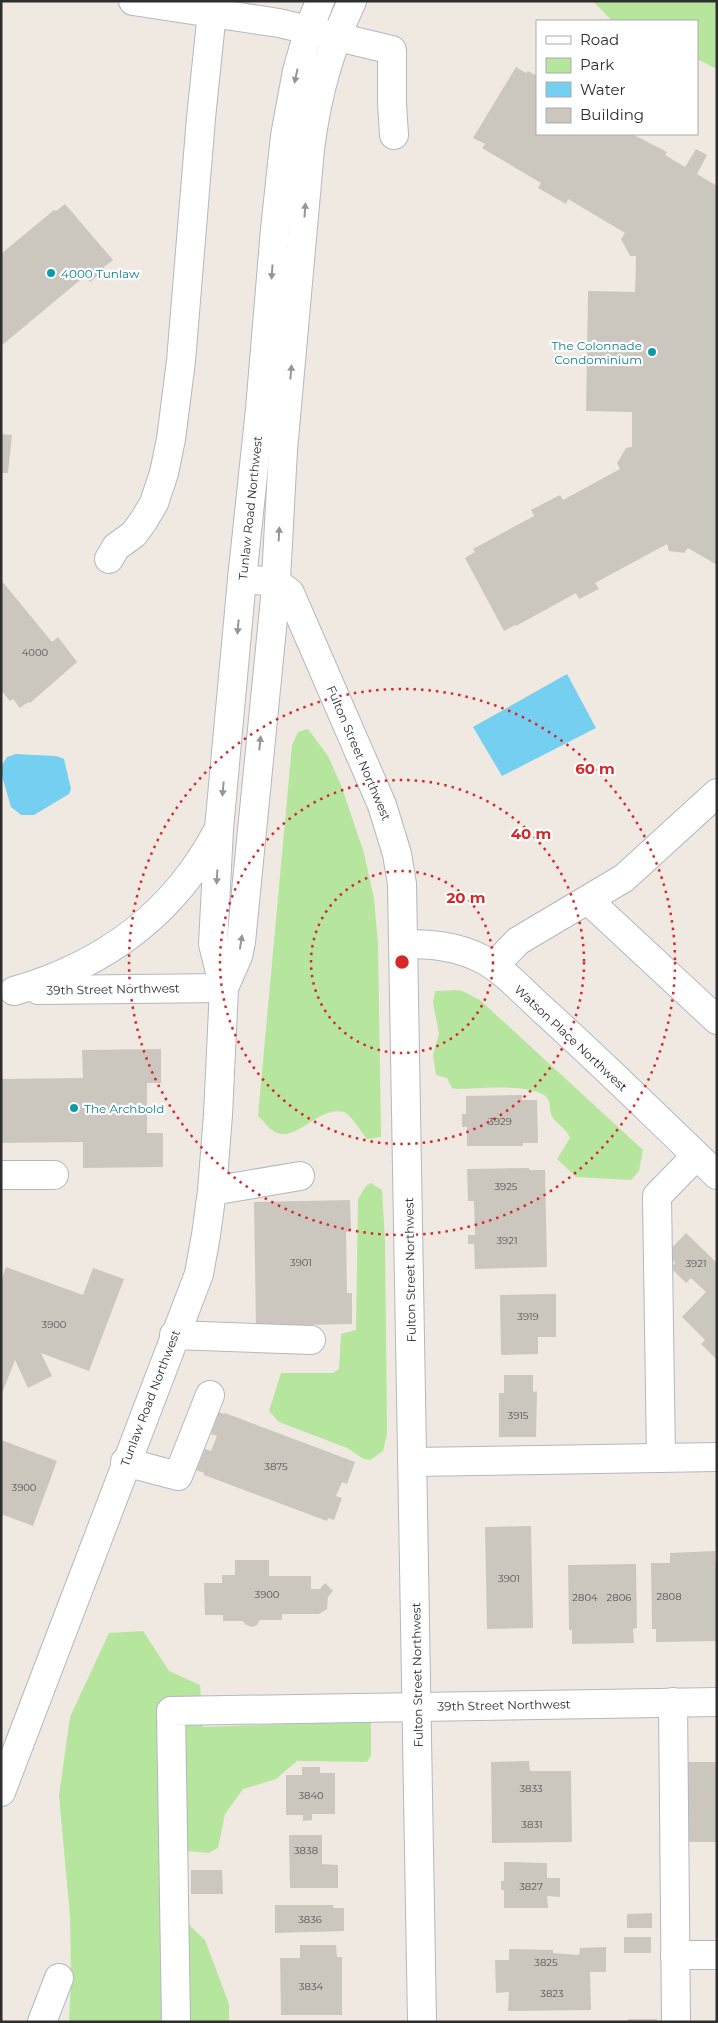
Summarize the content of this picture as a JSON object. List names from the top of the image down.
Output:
{
  "streets": {
    "street": [
      "Tunlaw Road Northwest",
      "Fulton Street Northwest",
      "39th Street Northwest",
      "Watson Place Northwest"
    ]
  },
  "crossings": [
    ["Tunlaw Road Northwest", "Fulton Street Northwest"],
    ["Tunlaw Road Northwest", "39th Street Northwest"],
    ["Fulton Street Northwest", "39th Street Northwest"],
    ["Fulton Street Northwest", "Watson Place Northwest"]
  ],
  "places": ["4000 Tunlaw", "The Colonnade Condominium", "The Archbold"],
  "house_numbers": [
    "4000",
    "3929",
    "3925",
    "3921",
    "3901",
    "3921",
    "3919",
    "3900",
    "3915",
    "3875",
    "3900",
    "3901",
    "3900",
    "2808",
    "2804",
    "2806",
    "3833",
    "3840",
    "3831",
    "3838",
    "3827",
    "3836",
    "3825",
    "3834",
    "3823"
  ],
  "legend": [
    "Road",
    "Park",
    "Water",
    "Building"
  ],
  "rings": ["60 m", "40 m", "20 m"]
}
